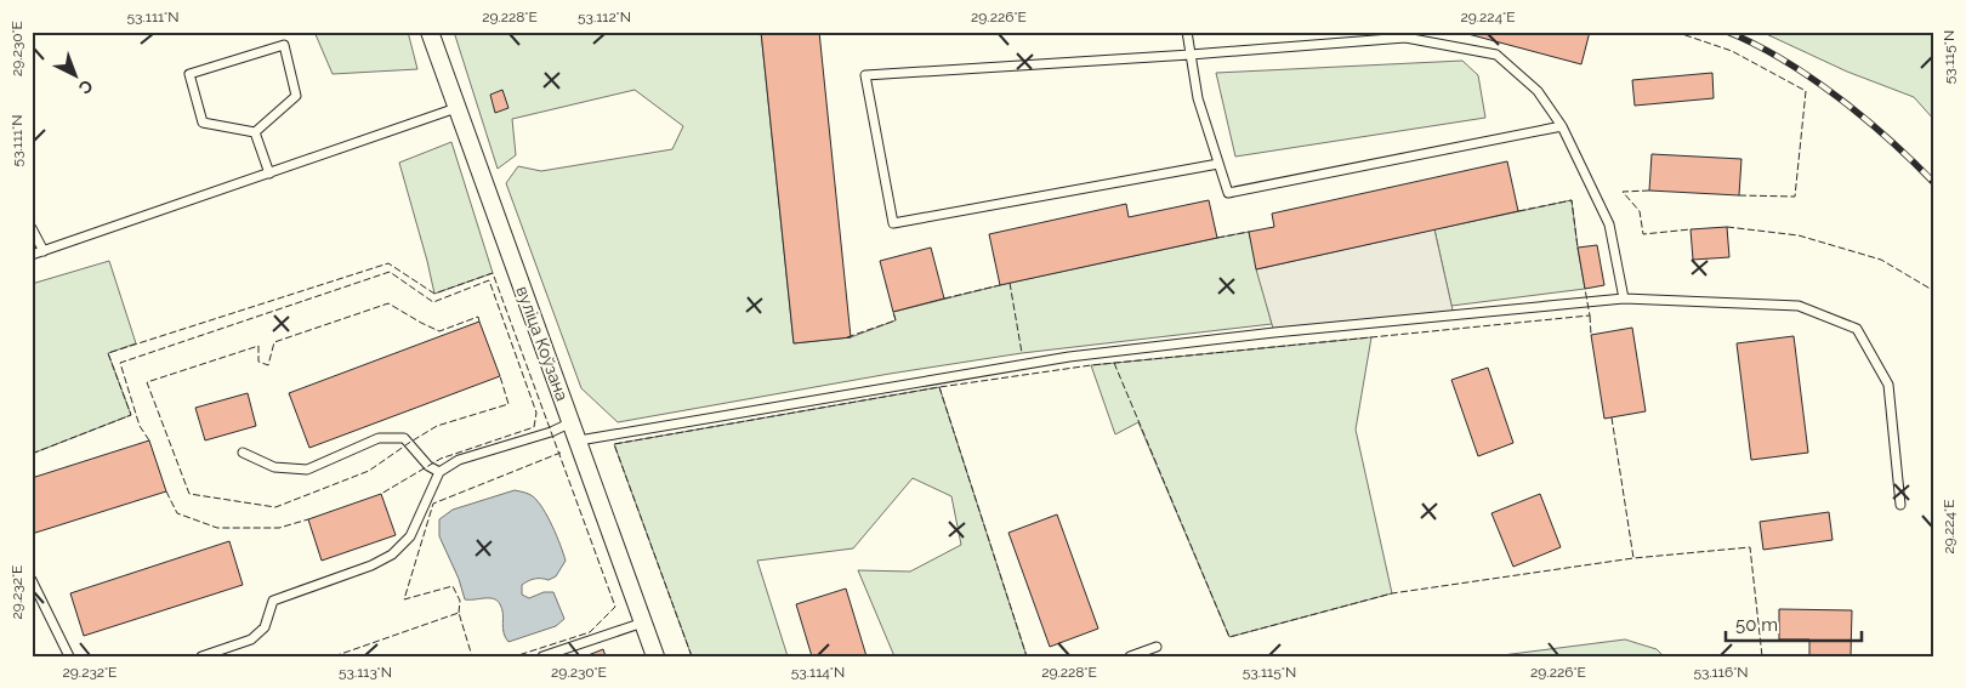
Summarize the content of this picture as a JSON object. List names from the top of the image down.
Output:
{
  "streets": {
    "street": ["вуліца Коўзана"]
  },
  "scale_bar": "50 m",
  "north": "bottom right",
  "coordinates": [
    "53.111°N",
    "29.228°E",
    "53.112°N",
    "29.226°E",
    "29.224°E",
    "29.230°E",
    "53.115°N",
    "29.232°E",
    "53.113°N",
    "53.114°N",
    "53.116°N"
  ]
}
